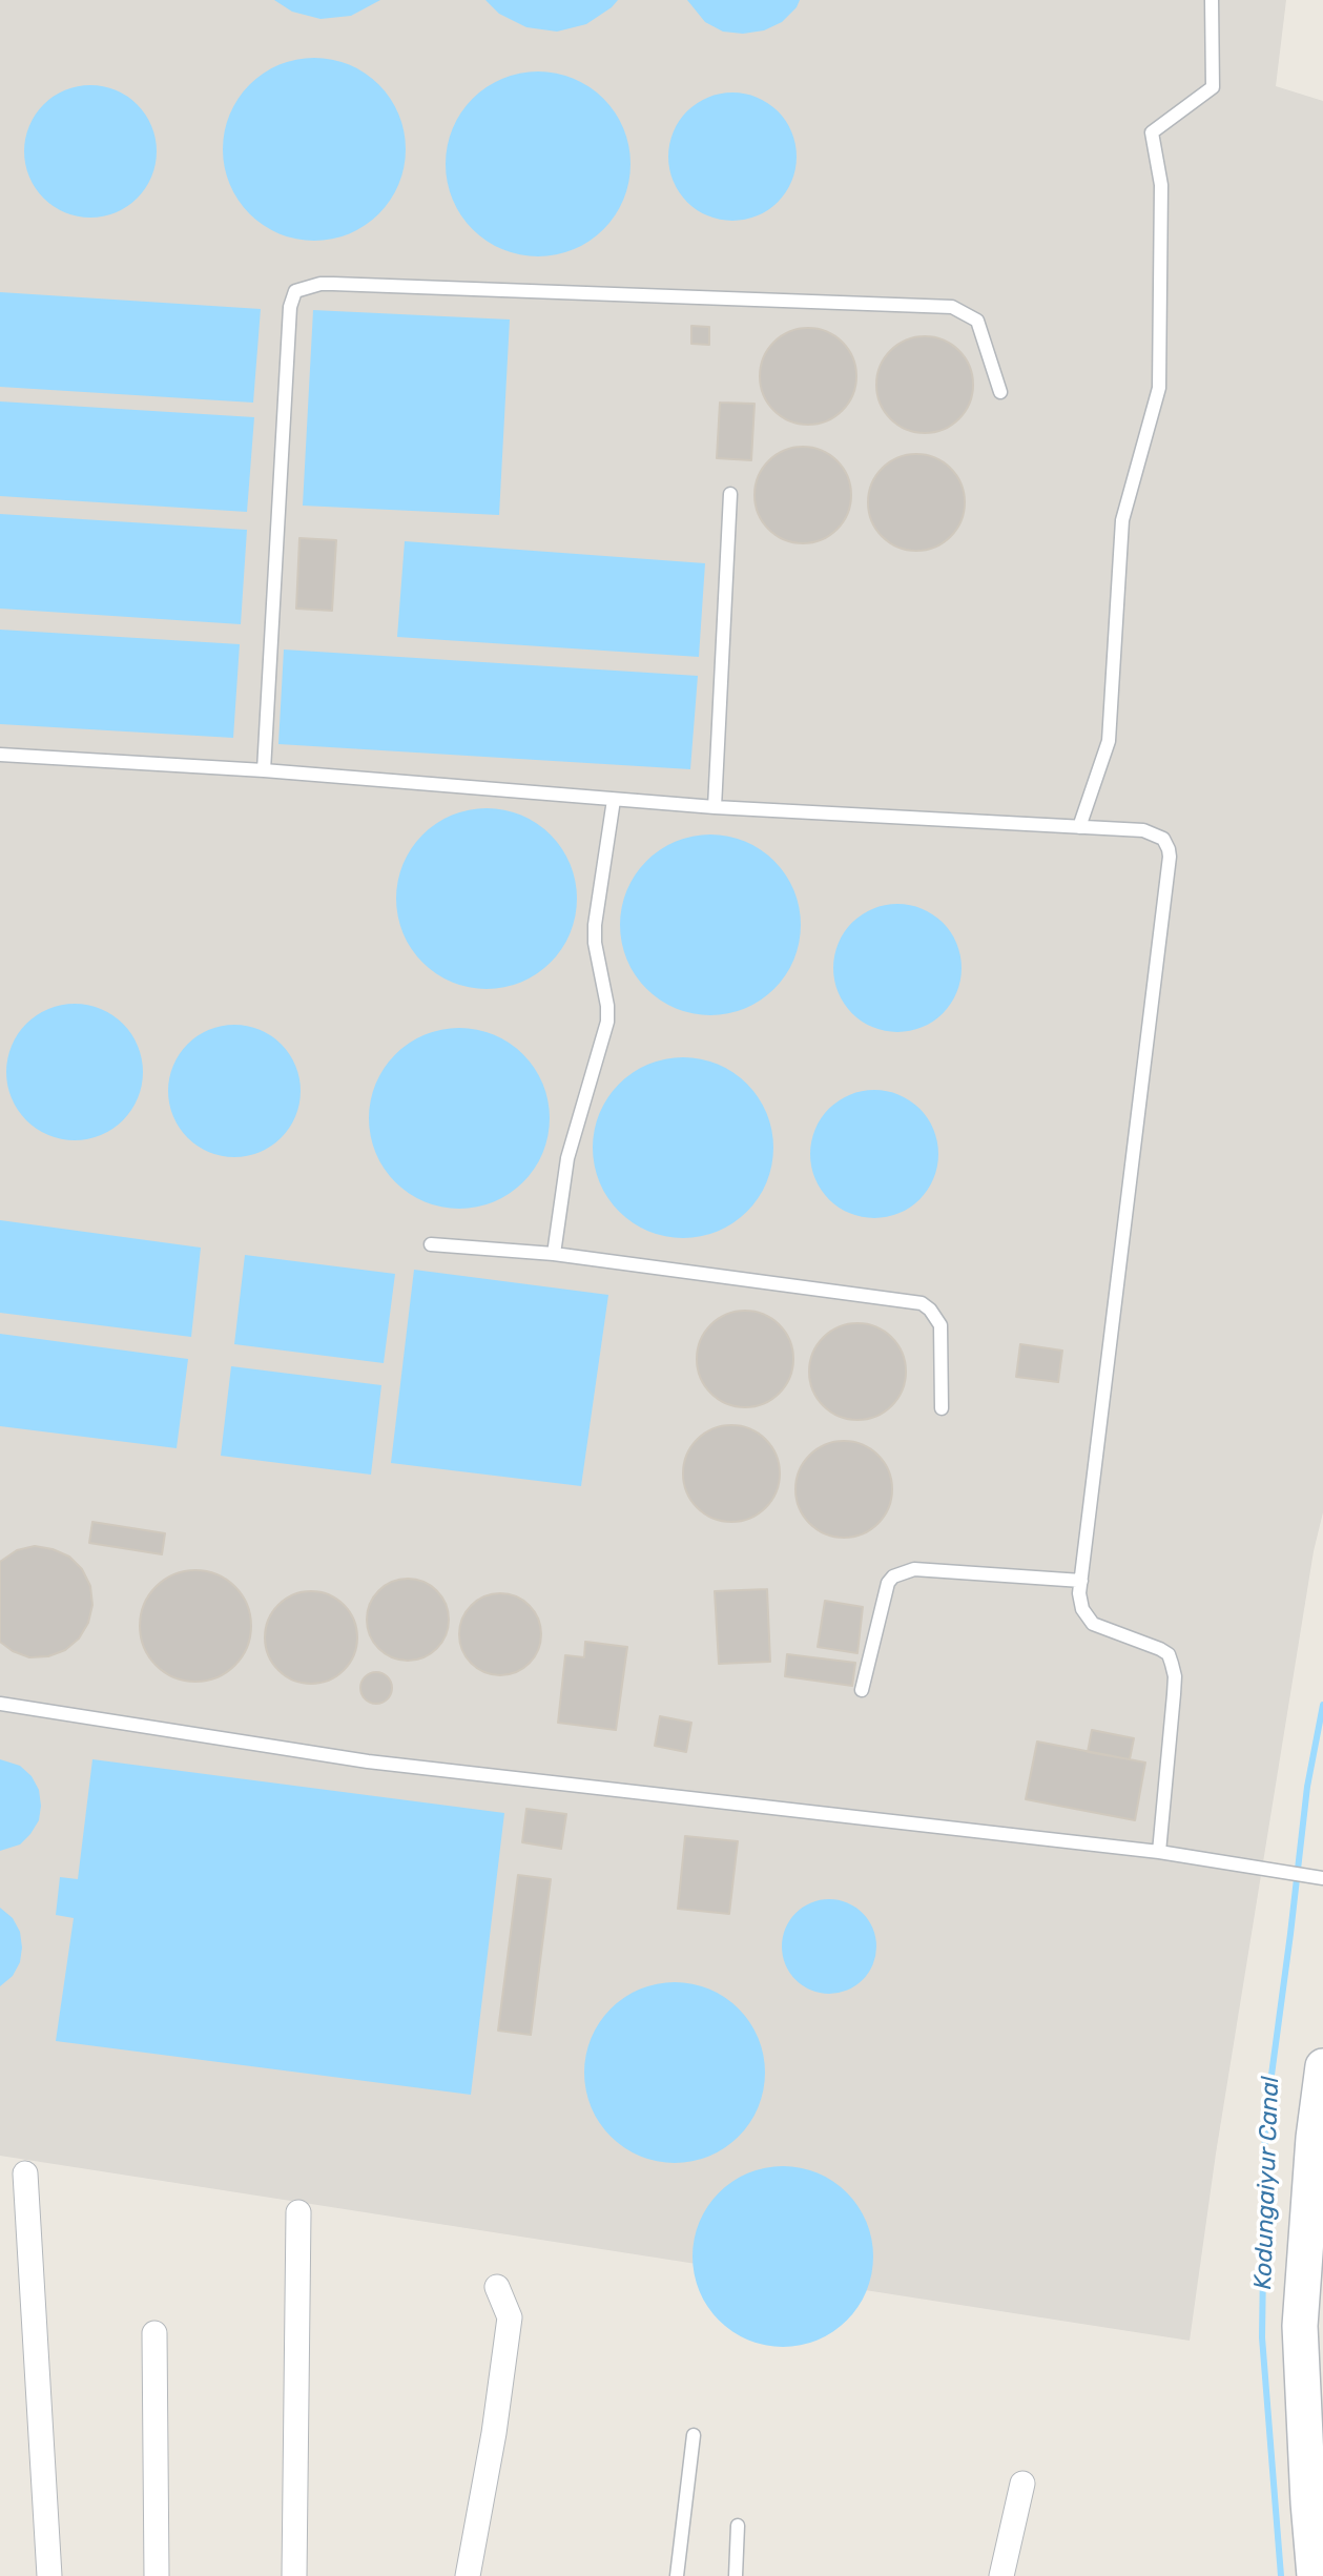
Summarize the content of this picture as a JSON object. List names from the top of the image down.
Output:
{
  "water": ["Kodungaiyur Canal"]
}
